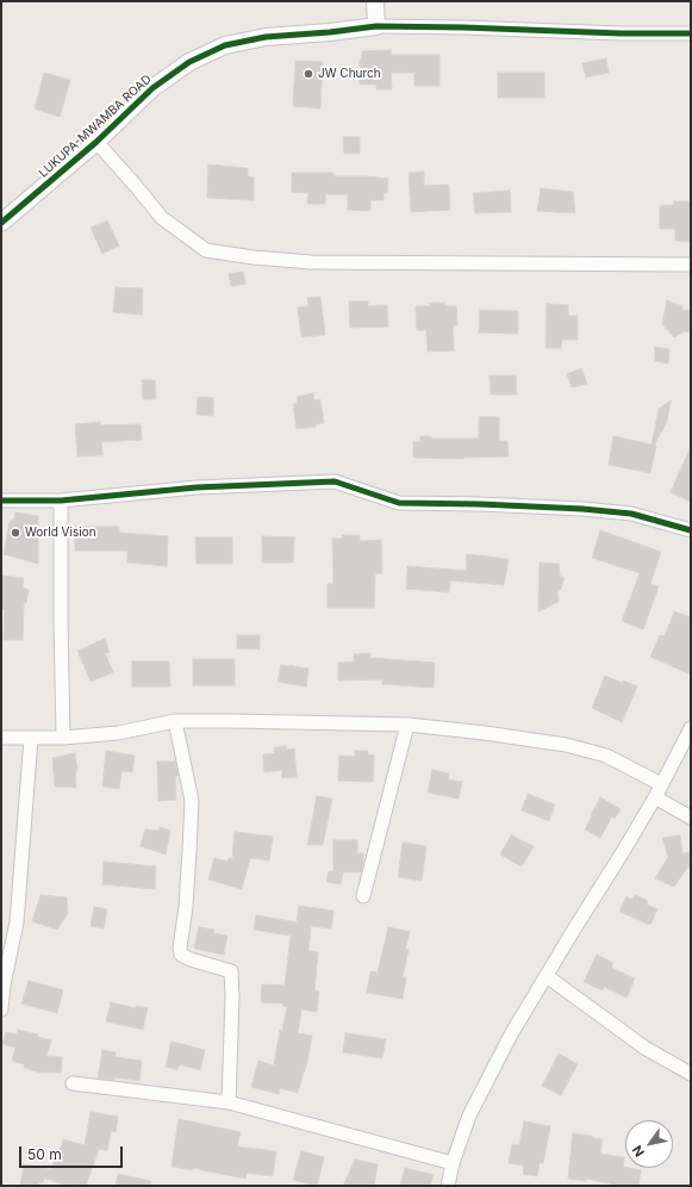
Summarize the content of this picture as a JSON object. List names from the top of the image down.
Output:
{
  "streets": {
    "street": ["LUKUPA-MWAMBA ROAD"]
  },
  "places": ["JW Church", "World Vision"],
  "scale_bar": "50 m",
  "north": "bottom left"
}
